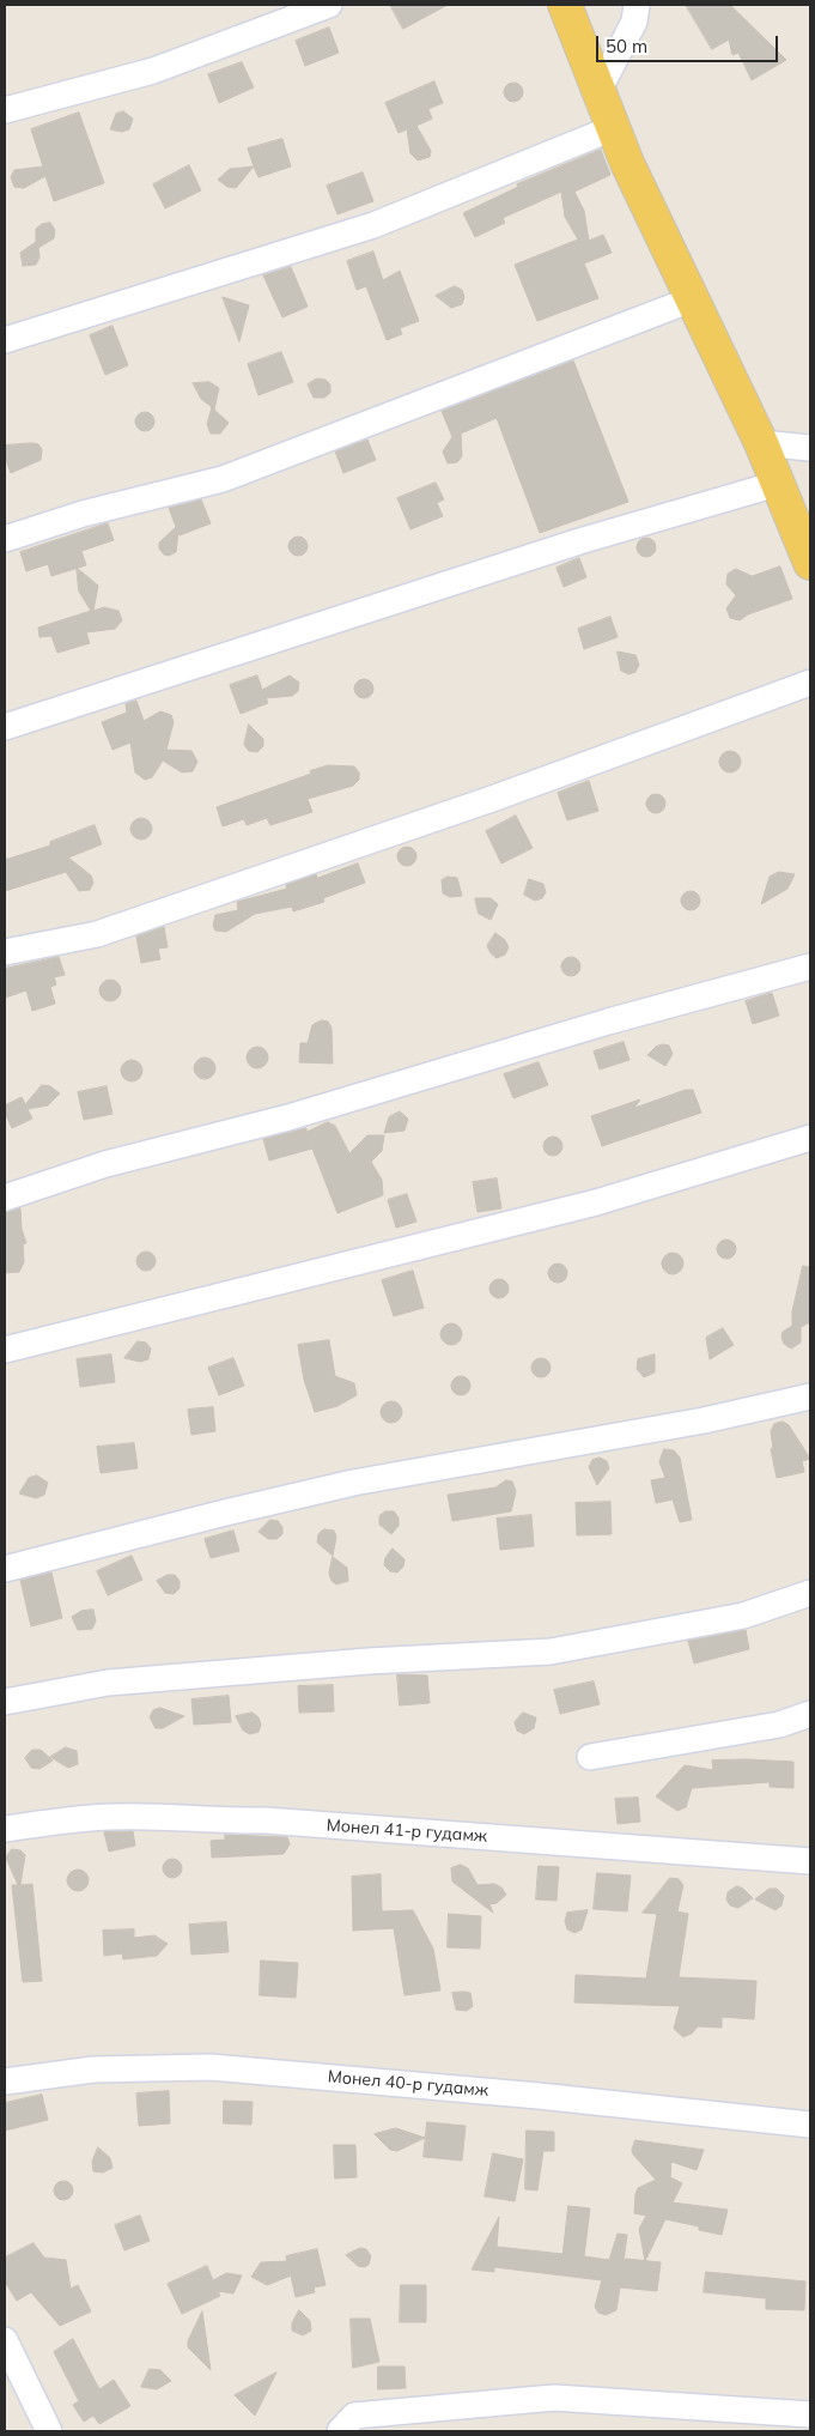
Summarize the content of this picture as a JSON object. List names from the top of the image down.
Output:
{
  "streets": {
    "street": ["Монел 41-р гудамж", "Монел 40-р гудамж"]
  },
  "scale_bar": "50 m"
}
